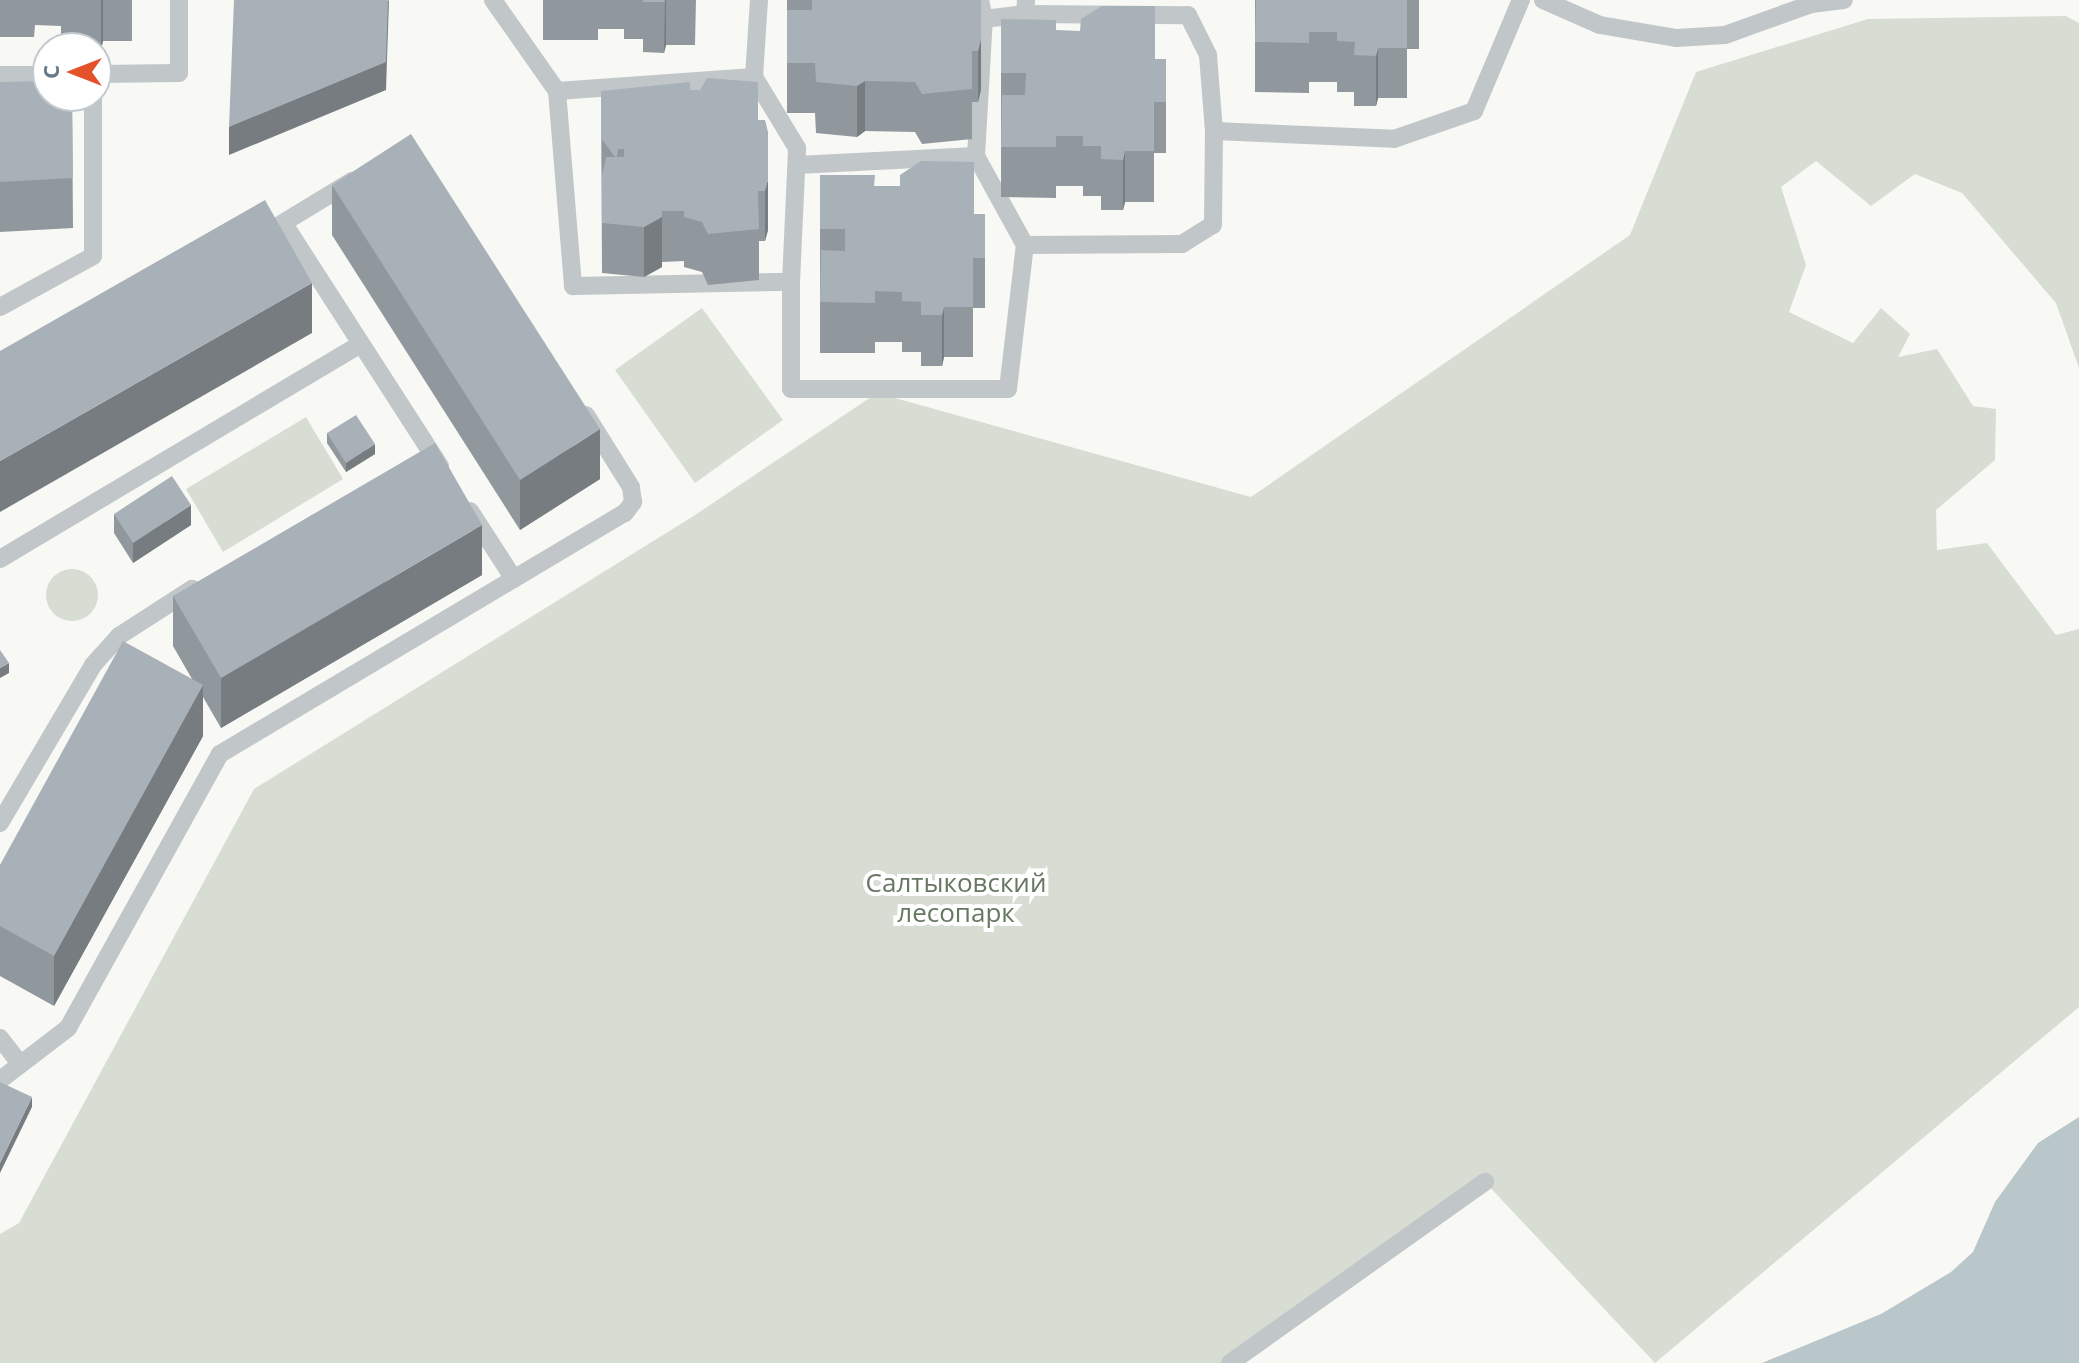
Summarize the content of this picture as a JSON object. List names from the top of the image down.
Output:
{
  "parks": ["Салтыковский лесопарк"],
  "north": "left"
}
